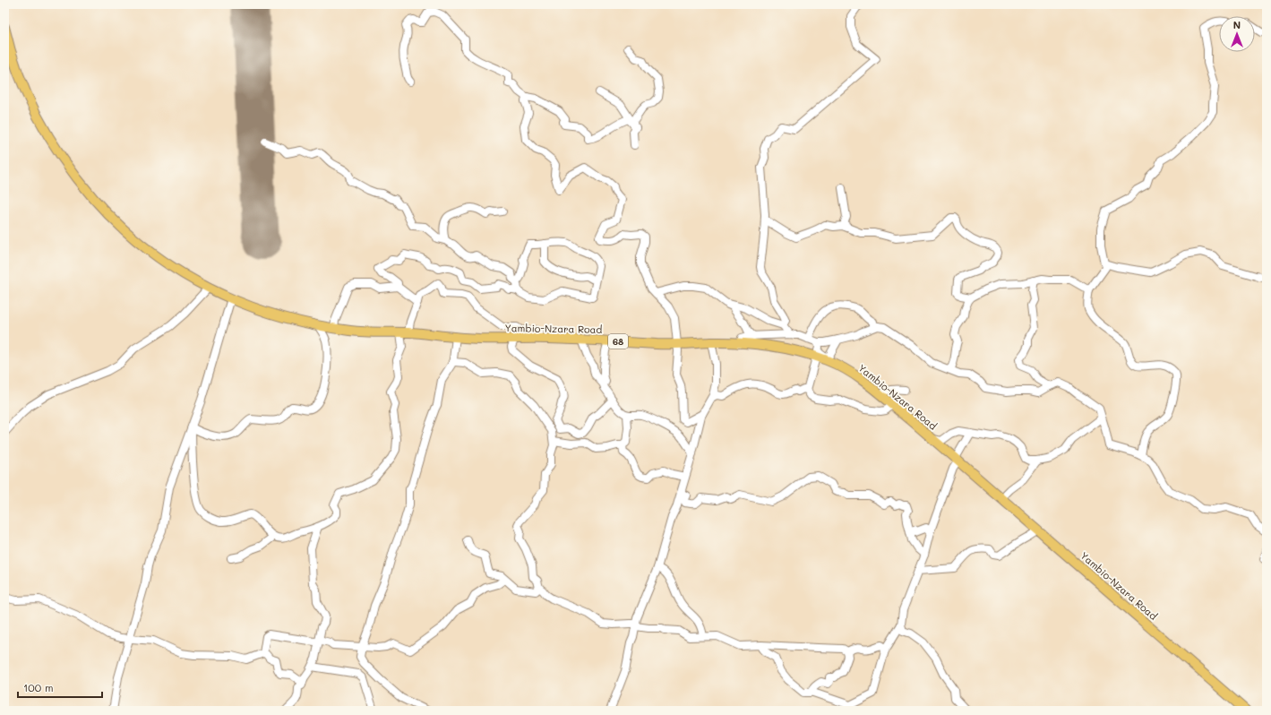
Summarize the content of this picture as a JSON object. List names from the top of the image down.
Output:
{
  "streets": {
    "main road": ["Yambio-Nzara Road", "68"]
  },
  "scale_bar": "100 m",
  "north": "top"
}
